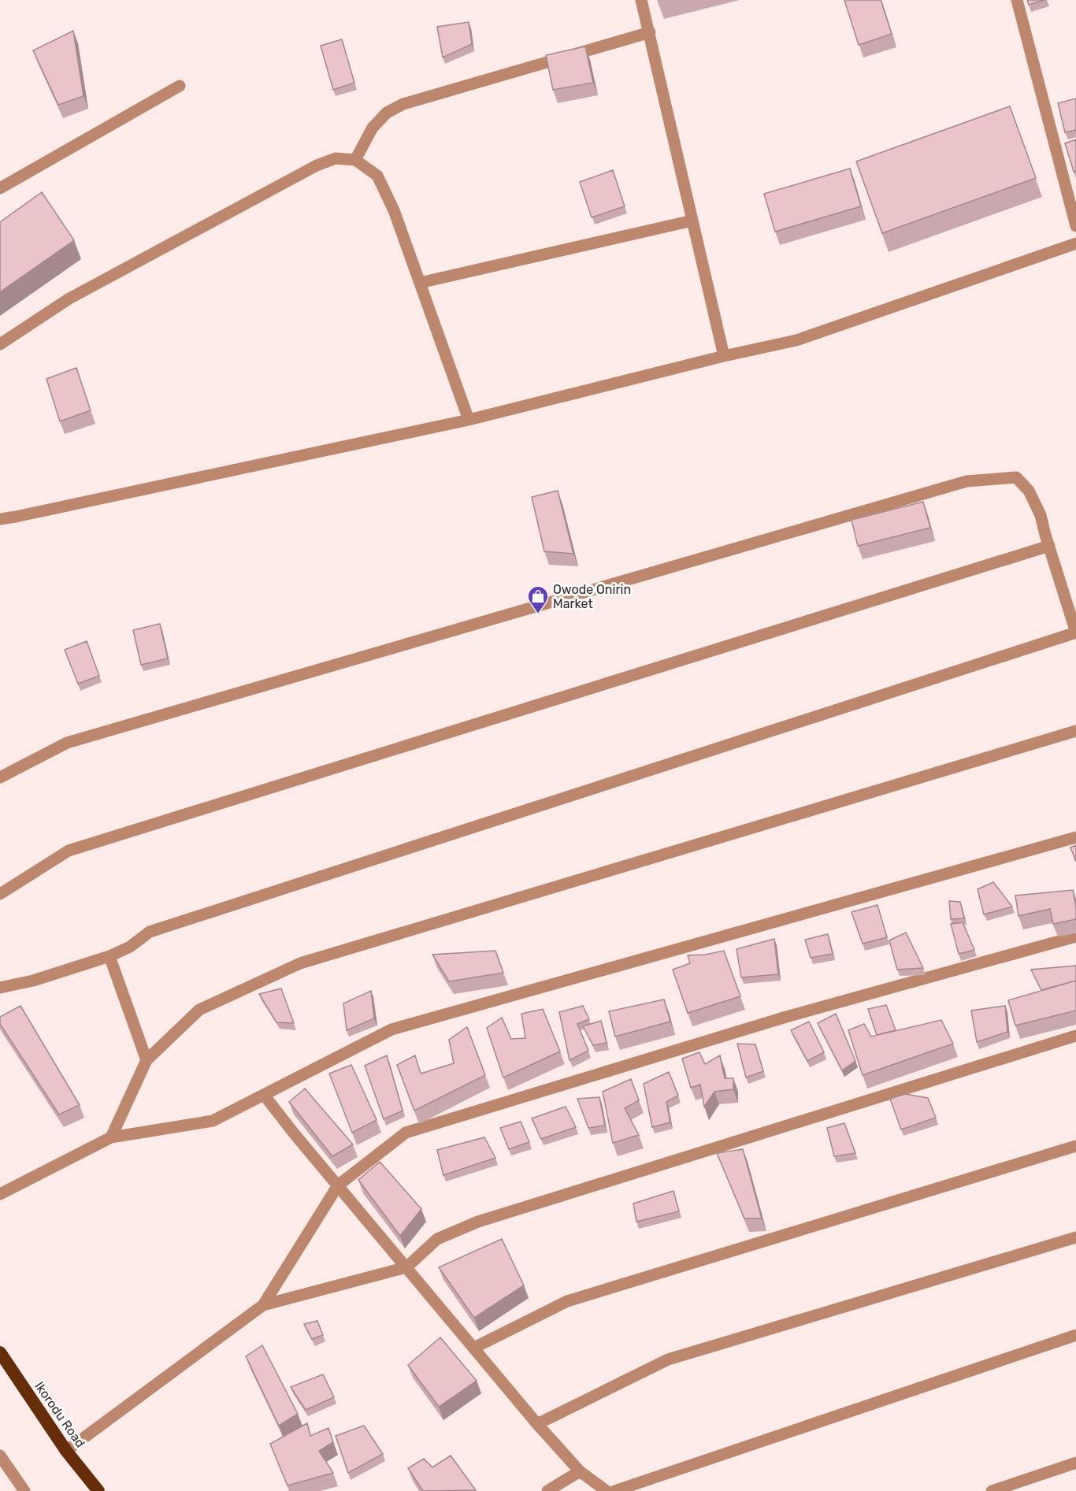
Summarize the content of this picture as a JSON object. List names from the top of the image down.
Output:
{
  "streets": {
    "highway": ["Ikorodu Road"]
  },
  "places": {
    "shop": ["Owode Onirin Market"]
  }
}
